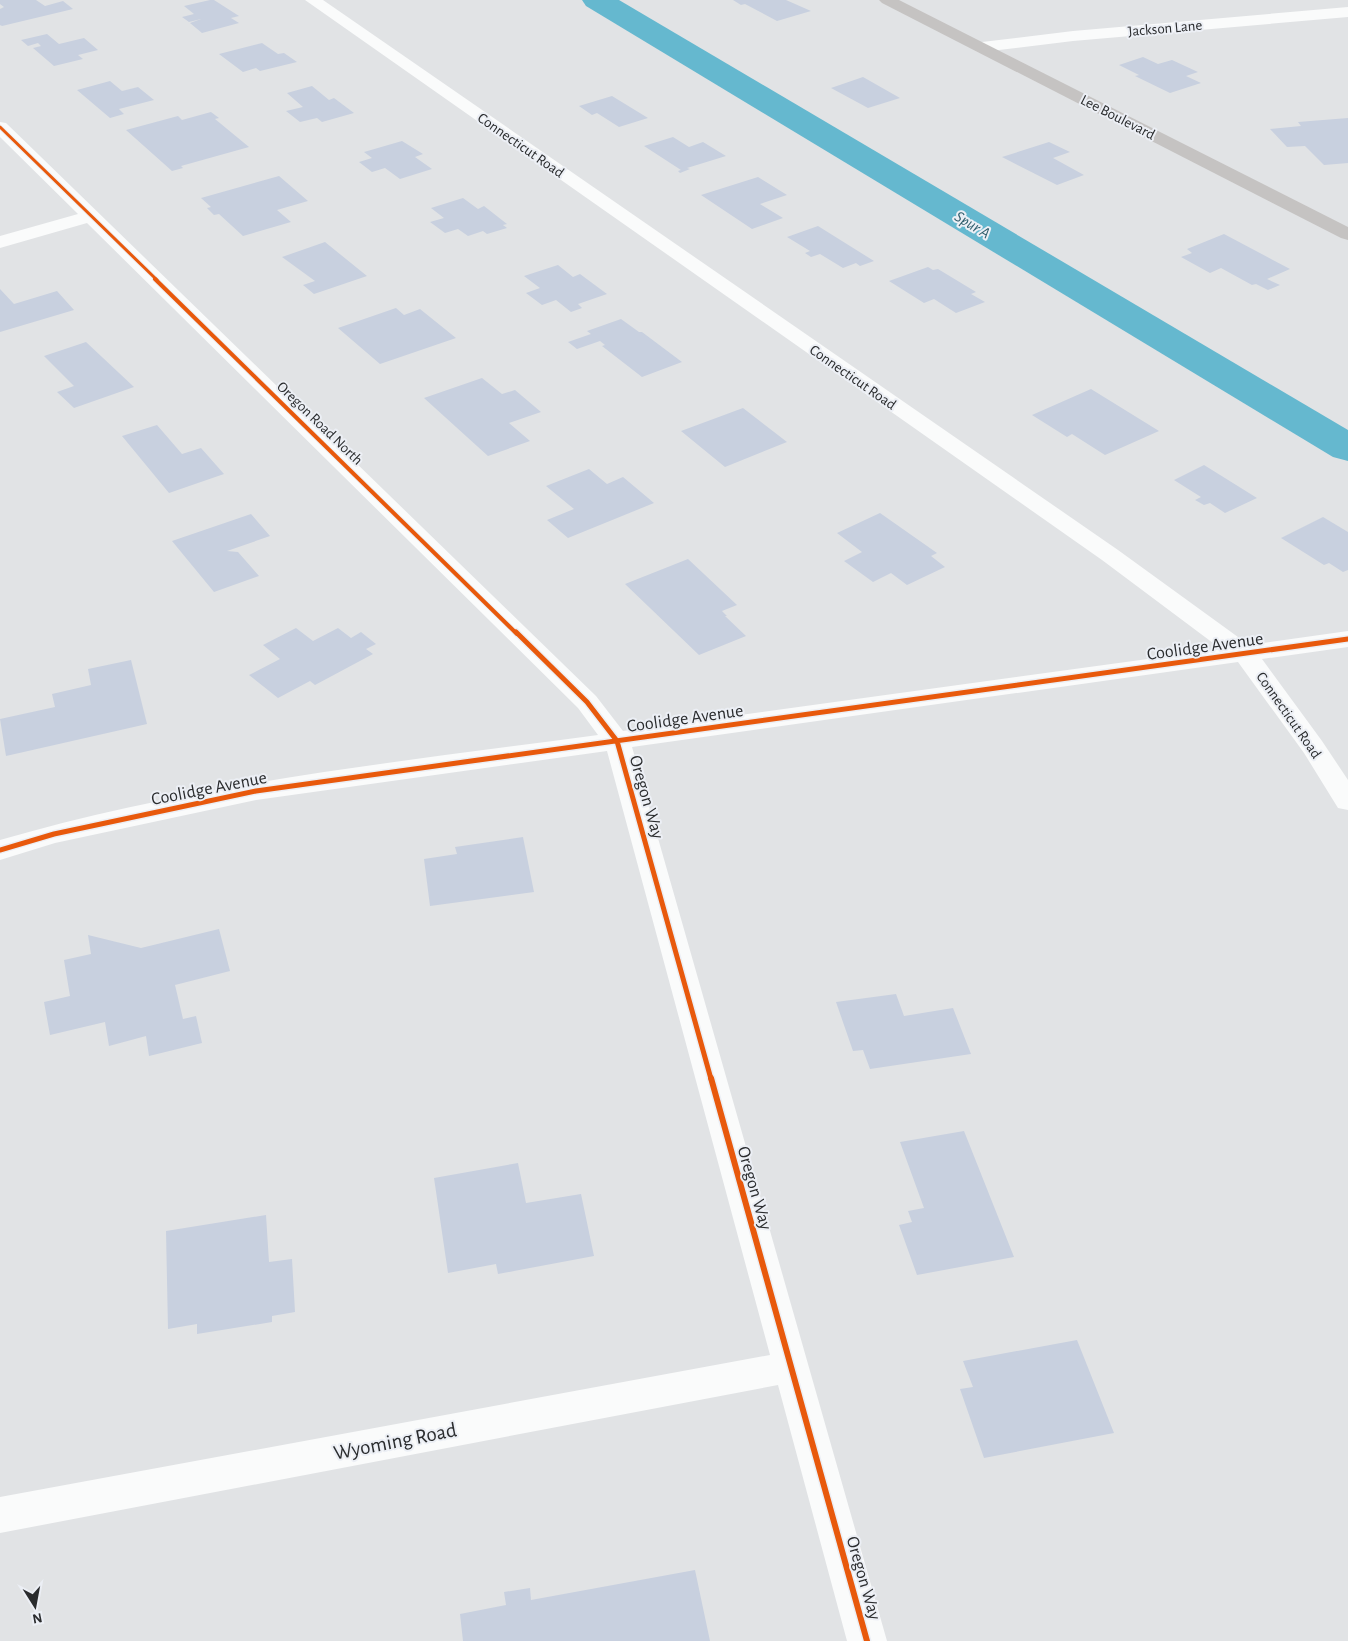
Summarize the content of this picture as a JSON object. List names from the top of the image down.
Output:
{
  "streets": {
    "main road": ["Lee Boulevard"],
    "street": [
      "Jackson Lane",
      "Connecticut Road",
      "Oregon Road North",
      "Coolidge Avenue",
      "Oregon Way",
      "Wyoming Road"
    ]
  },
  "crossings": [
    ["Jackson Lane", "Lee Boulevard"],
    ["Connecticut Road", "Coolidge Avenue"],
    ["Oregon Road North", "Coolidge Avenue"],
    ["Oregon Road North", "Oregon Way"],
    ["Coolidge Avenue", "Oregon Way"],
    ["Oregon Way", "Wyoming Road"]
  ],
  "water": ["Spur A"],
  "north": "bottom"
}
